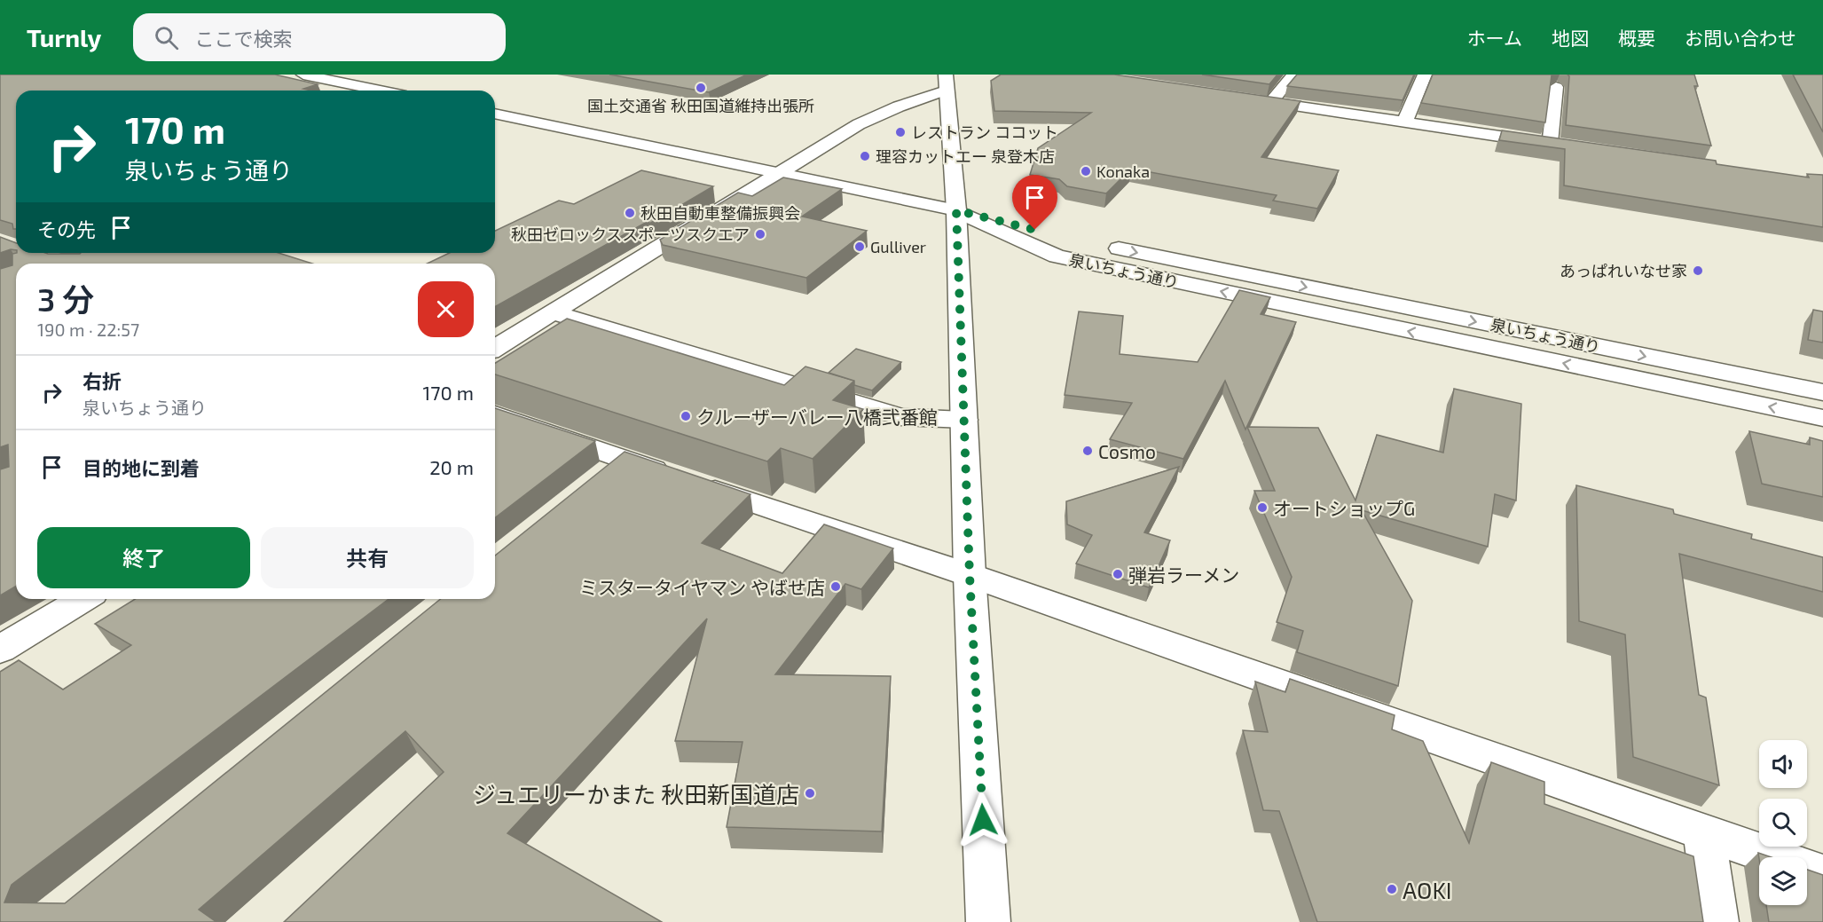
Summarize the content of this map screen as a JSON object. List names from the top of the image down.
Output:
{
  "streets": {
    "street": ["泉いちょう通り"]
  },
  "places": [
    "国土交通省 秋田国道維持出張所",
    "レストラン ココット",
    "理容カットエー 泉登木店",
    "Konaka",
    "秋田自動車整備振興会",
    "秋田ゼロックススポーツスクエア",
    "Gulliver",
    "あっぱれいなせ家",
    "クルーザーバレー八橋弐番館",
    "Cosmo",
    "オートショップG",
    "弾岩ラーメン",
    "ミスタータイヤマン やばせ店",
    "ジュエリーかまた 秋田新国道店",
    "AOKI"
  ],
  "page": {
    "header": "Turnly",
    "search": "ここで検索",
    "nav": [
      "ホーム",
      "地図",
      "概要",
      "お問い合わせ"
    ],
    "turn": ["170 m", "泉いちょう通り"],
    "then": "その先",
    "heading": ["3 分", "190 m · 22:57"],
    "list": [
      {
        "name": "右折",
        "note": "泉いちょう通り",
        "value": "170 m"
      },
      {
        "name": "目的地に到着",
        "value": "20 m"
      }
    ],
    "buttons": ["終了", "共有"]
  }
}
